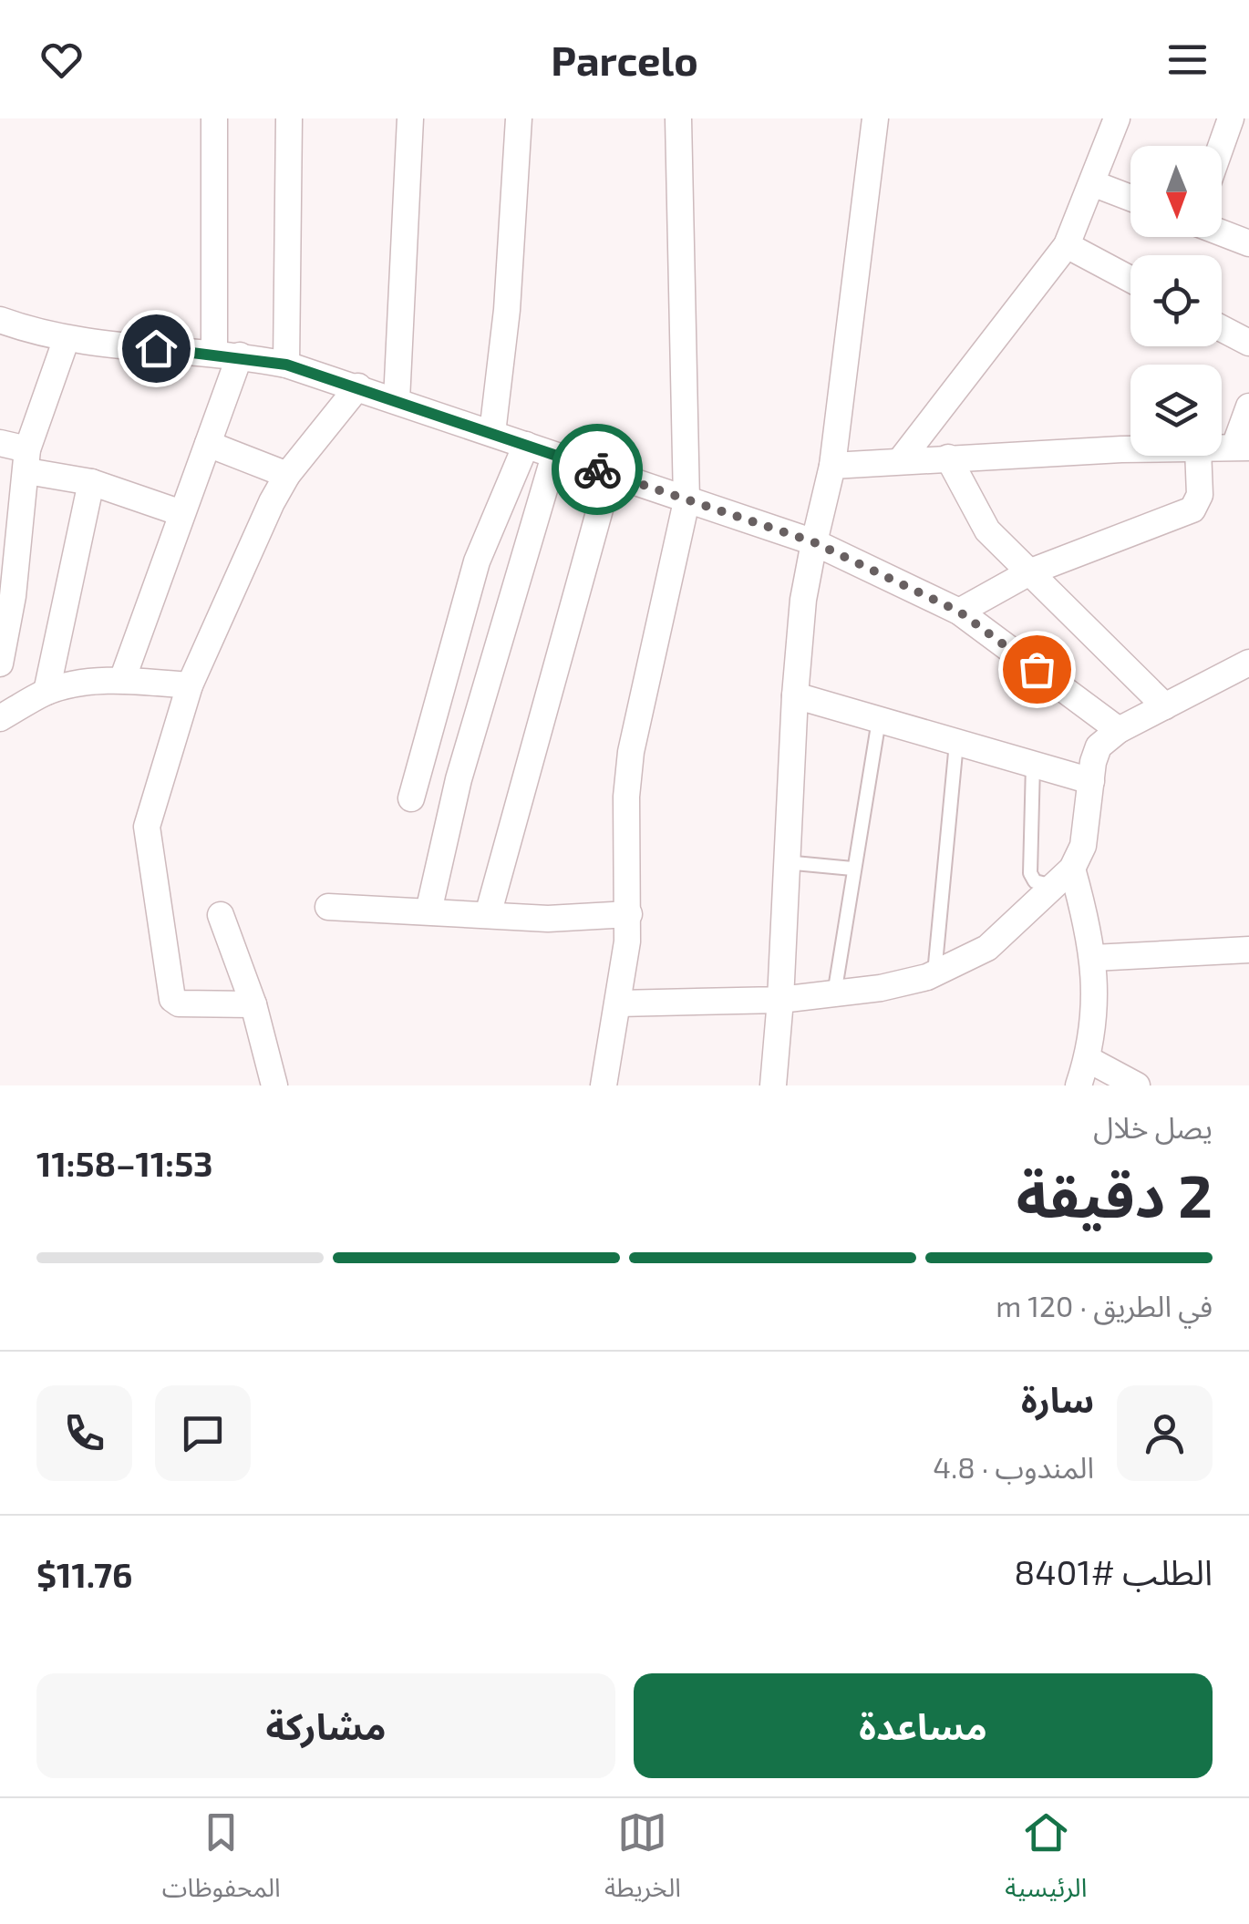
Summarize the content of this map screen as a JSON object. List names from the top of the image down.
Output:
{
  "north": "bottom",
  "page": {
    "header": "Parcelo",
    "heading": ["2 دقيقة", "يصل خلال", "11:53–11:58"],
    "panel": [
      "سارة",
      "المندوب · 4.8",
      "الطلب #8401",
      "$11.76"
    ],
    "bar": "في الطريق · 120 m",
    "buttons": ["مساعدة", "مشاركة"],
    "tabs": ["الرئيسية", "الخريطة", "المحفوظات"]
  }
}
